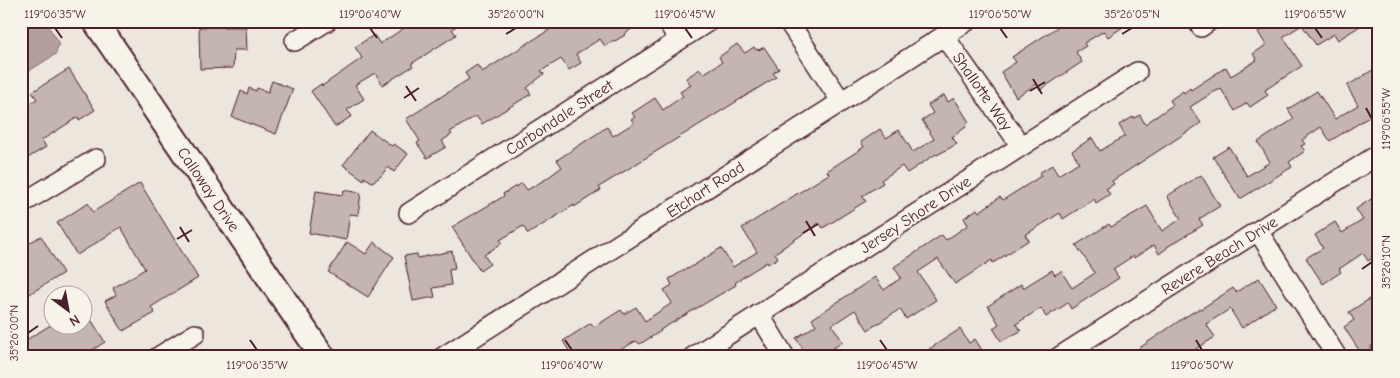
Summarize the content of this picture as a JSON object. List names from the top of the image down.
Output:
{
  "streets": {
    "main road": ["Calloway Drive"],
    "street": [
      "Shallotte Way",
      "Carbondale Street",
      "Etchart Road",
      "Jersey Shore Drive",
      "Revere Beach Drive"
    ]
  },
  "crossings": [
    ["Shallotte Way", "Etchart Road"],
    ["Shallotte Way", "Jersey Shore Drive"]
  ],
  "north": "bottom right",
  "coordinates": [
    "119°06'35\"W",
    "119°06'40\"W",
    "35°26'00\"N",
    "119°06'45\"W",
    "119°06'50\"W",
    "35°26'05\"N",
    "119°06'55\"W",
    "35°26'10\"N"
  ]
}
